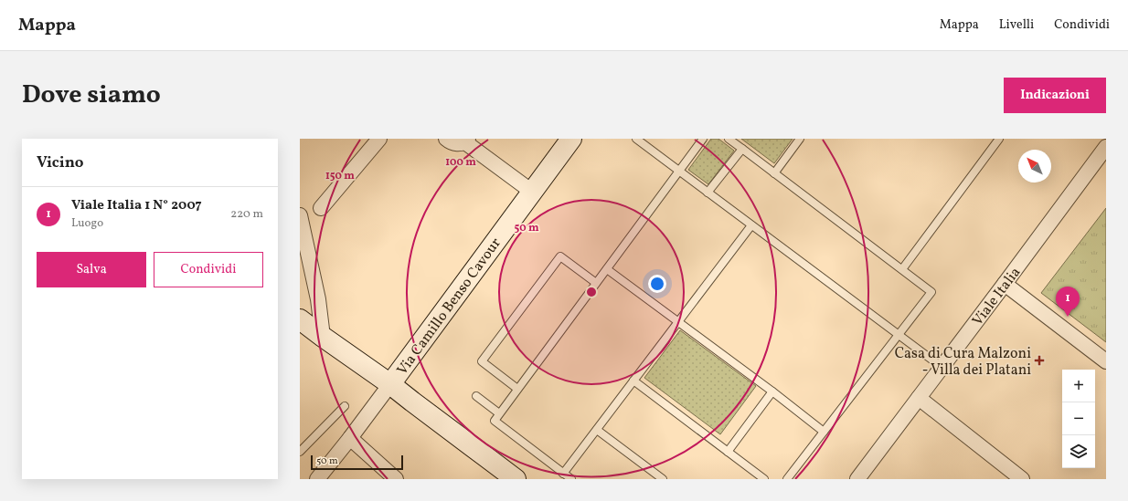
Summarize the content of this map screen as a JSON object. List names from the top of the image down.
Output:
{
  "streets": {
    "street": ["Viale Italia", "Via Camillo Benso Cavour"]
  },
  "places": {
    "health": ["Casa di Cura Malzoni - Villa dei Platani"]
  },
  "scale_bar": "50 m",
  "north": "top left",
  "page": {
    "header": "Mappa",
    "nav": ["Mappa", "Livelli", "Condividi"],
    "title": "Dove siamo",
    "buttons": [
      "Indicazioni",
      ["Salva", "Condividi"]
    ],
    "heading": "Vicino",
    "list": [
      {
        "mark": "1",
        "name": "Viale Italia 1 N° 2007",
        "note": "Luogo",
        "value": "220 m"
      }
    ],
    "pins": "1",
    "map_buttons": ["+", "−"],
    "scale": "50 m"
  },
  "rings": ["100 m", "150 m", "50 m"]
}
